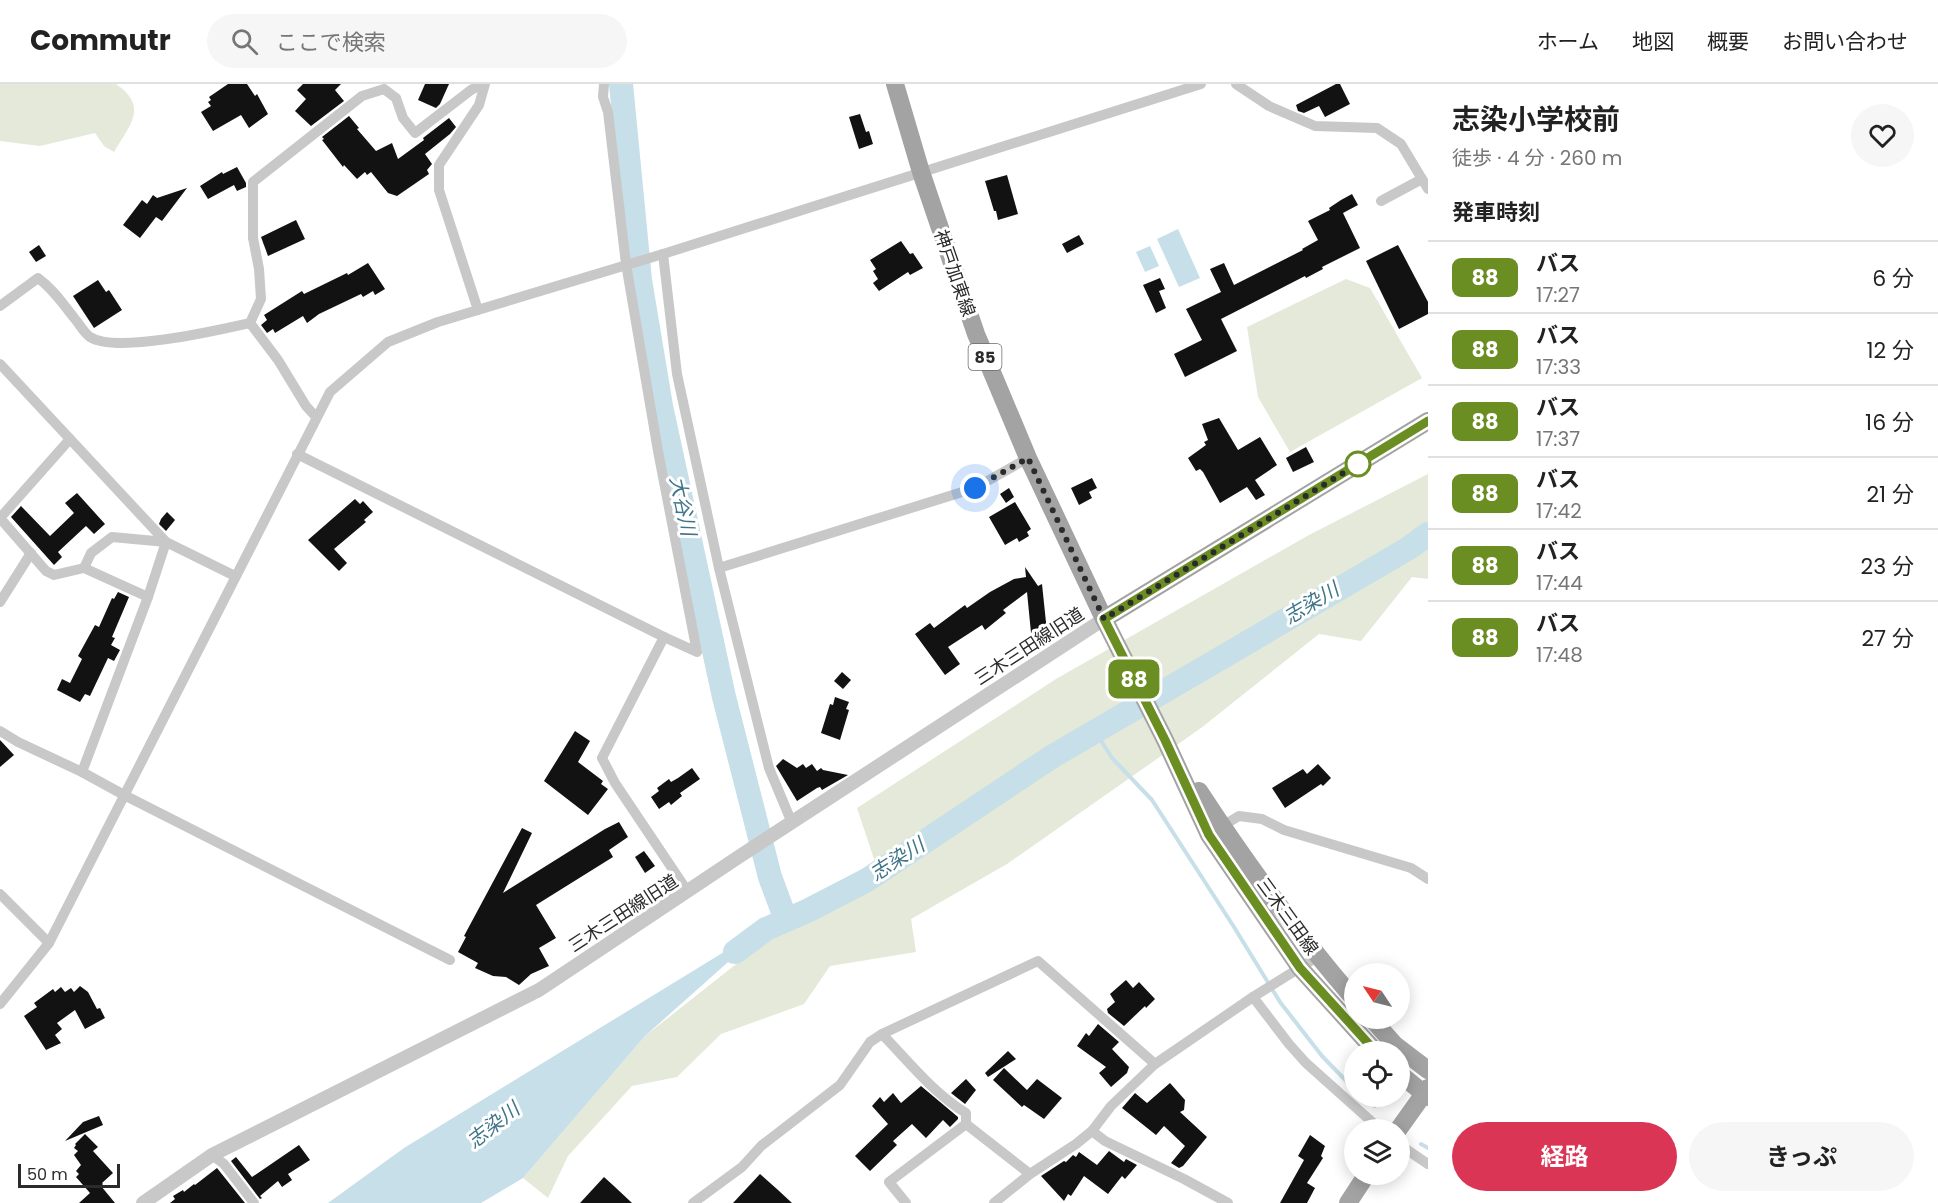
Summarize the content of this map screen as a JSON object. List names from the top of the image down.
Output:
{
  "streets": {
    "main road": ["神戸加東線", "85", "三木三田線"],
    "street": ["三木三田線旧道"]
  },
  "crossings": [
    ["神戸加東線", "三木三田線旧道"],
    ["神戸加東線", "三木三田線"],
    ["三木三田線旧道", "三木三田線"]
  ],
  "water": ["大谷川", "志染川"],
  "lines": ["bus line 88"],
  "scale_bar": "50 m",
  "north": "top left",
  "page": {
    "header": "Commutr",
    "search": "ここで検索",
    "nav": [
      "ホーム",
      "地図",
      "概要",
      "お問い合わせ"
    ],
    "on_map": "88",
    "heading": [
      ["志染小学校前", "徒歩 · 4 分 · 260 m"],
      "発車時刻"
    ],
    "list": [
      {
        "mark": "88",
        "name": "バス",
        "note": "17:27",
        "value": "6 分"
      },
      {
        "mark": "88",
        "name": "バス",
        "note": "17:33",
        "value": "12 分"
      },
      {
        "mark": "88",
        "name": "バス",
        "note": "17:37",
        "value": "16 分"
      },
      {
        "mark": "88",
        "name": "バス",
        "note": "17:42",
        "value": "21 分"
      },
      {
        "mark": "88",
        "name": "バス",
        "note": "17:44",
        "value": "23 分"
      },
      {
        "mark": "88",
        "name": "バス",
        "note": "17:48",
        "value": "27 分"
      }
    ],
    "buttons": ["経路", "きっぷ"],
    "scale": "50 m"
  }
}
